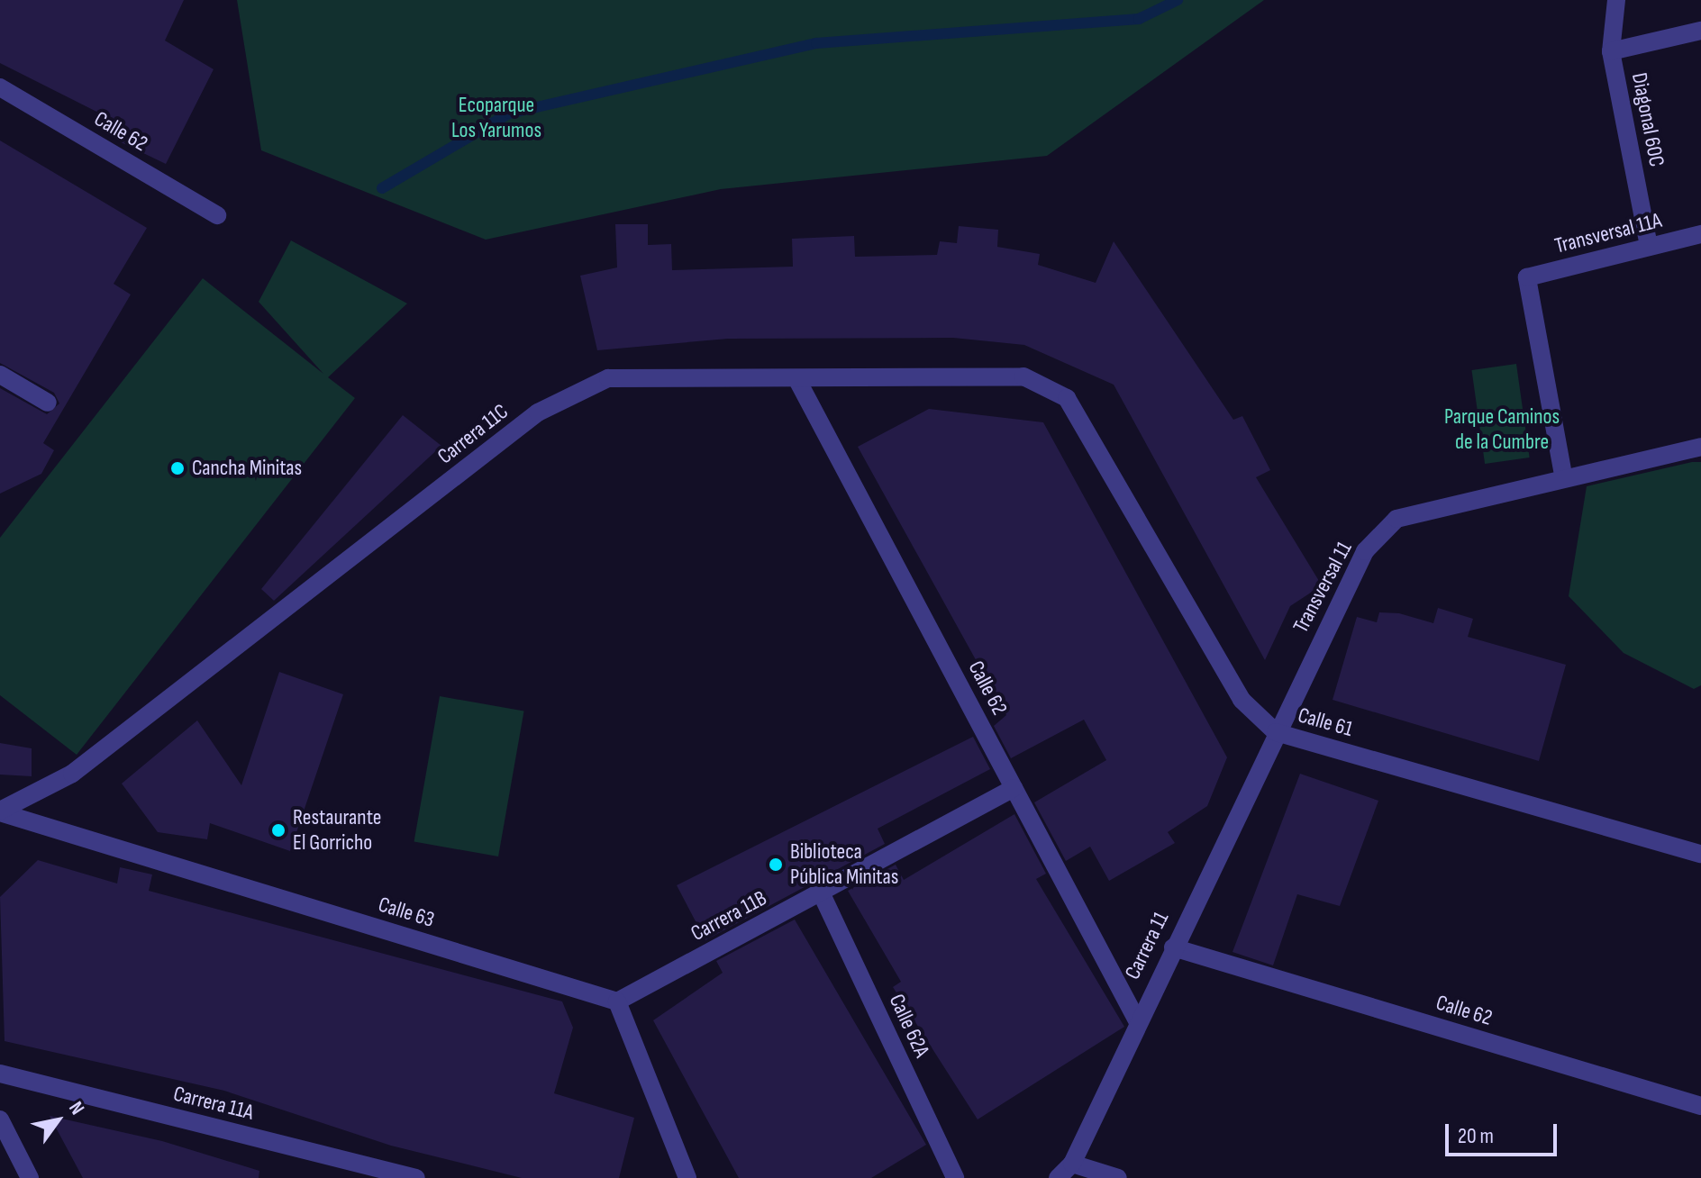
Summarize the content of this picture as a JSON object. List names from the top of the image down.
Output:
{
  "streets": {
    "street": [
      "Diagonal 60C",
      "Calle 62",
      "Transversal 11A",
      "Carrera 11C",
      "Transversal 11",
      "Calle 61",
      "Calle 63",
      "Carrera 11B",
      "Carrera 11",
      "Calle 62A",
      "Carrera 11A"
    ]
  },
  "crossings": [
    ["Diagonal 60C", "Transversal 11A"],
    ["Calle 62", "Carrera 11C"],
    ["Calle 62", "Carrera 11B"],
    ["Calle 62", "Carrera 11"],
    ["Transversal 11A", "Transversal 11"],
    ["Carrera 11C", "Calle 61"],
    ["Carrera 11C", "Calle 63"],
    ["Transversal 11", "Calle 61"],
    ["Transversal 11", "Carrera 11"],
    ["Calle 61", "Carrera 11"],
    ["Calle 63", "Carrera 11B"],
    ["Carrera 11B", "Calle 62A"]
  ],
  "parks": ["Ecoparque Los Yarumos", "Parque Caminos de la Cumbre"],
  "places": ["Cancha Minitas", "Restaurante El Gorricho", "Biblioteca Pública Minitas"],
  "scale_bar": "20 m",
  "north": "top right"
}
